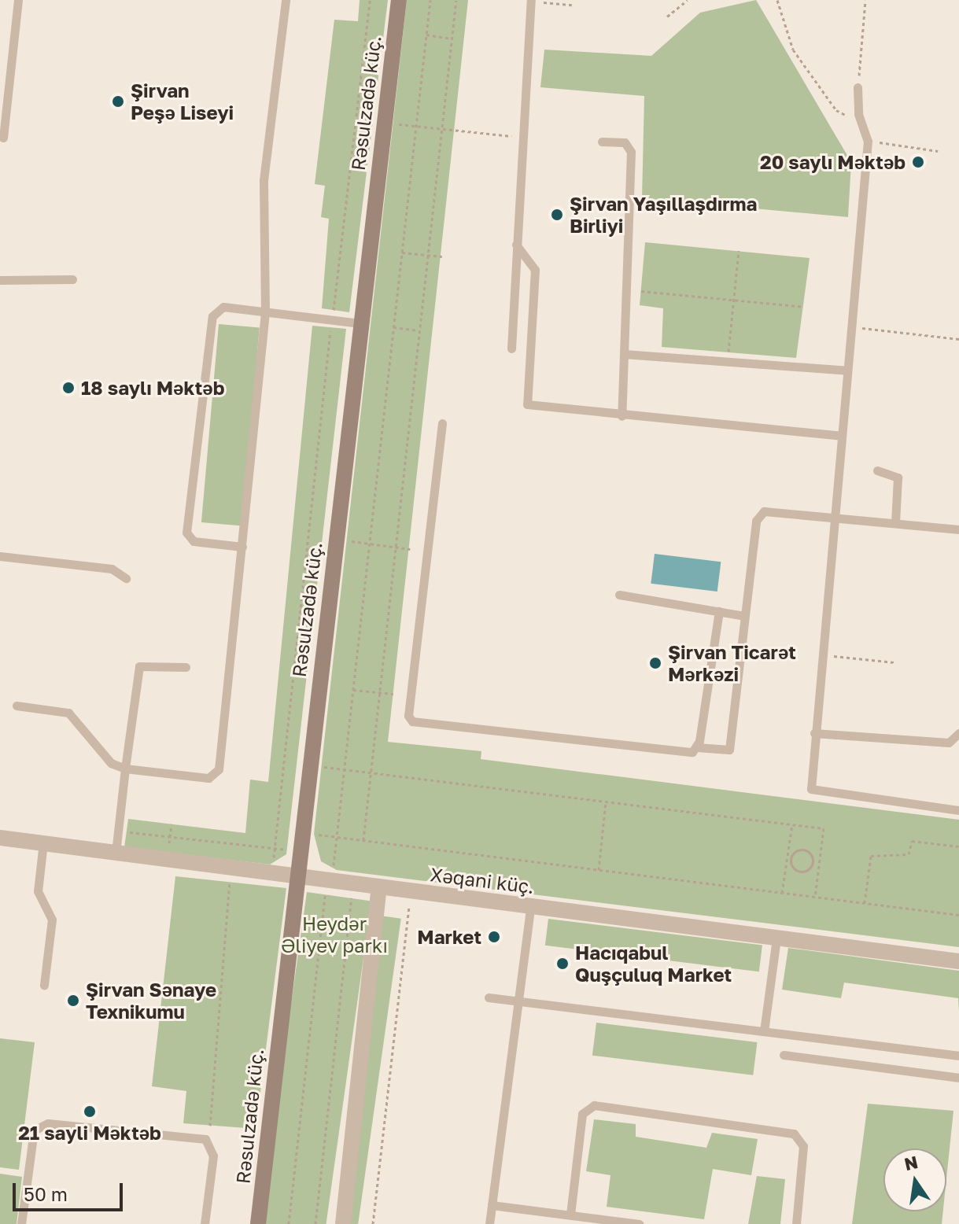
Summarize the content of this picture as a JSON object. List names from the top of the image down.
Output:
{
  "streets": {
    "main road": ["Rəsulzadə küç."],
    "street": ["Xəqani küç."]
  },
  "crossings": [
    ["Rəsulzadə küç.", "Xəqani küç."]
  ],
  "parks": ["Heydər Əliyev parkı"],
  "places": [
    "Şirvan Peşə Liseyi",
    "20 saylı Məktəb",
    "Şirvan Yaşıllaşdırma Birliyi",
    "18 saylı Məktəb",
    "Şirvan Ticarət Mərkəzi",
    "Market",
    "Hacıqabul Quşçuluq Market",
    "Şirvan Sənaye Texnikumu",
    "21 sayli Məktəb"
  ],
  "scale_bar": "50 m",
  "north": "top"
}
